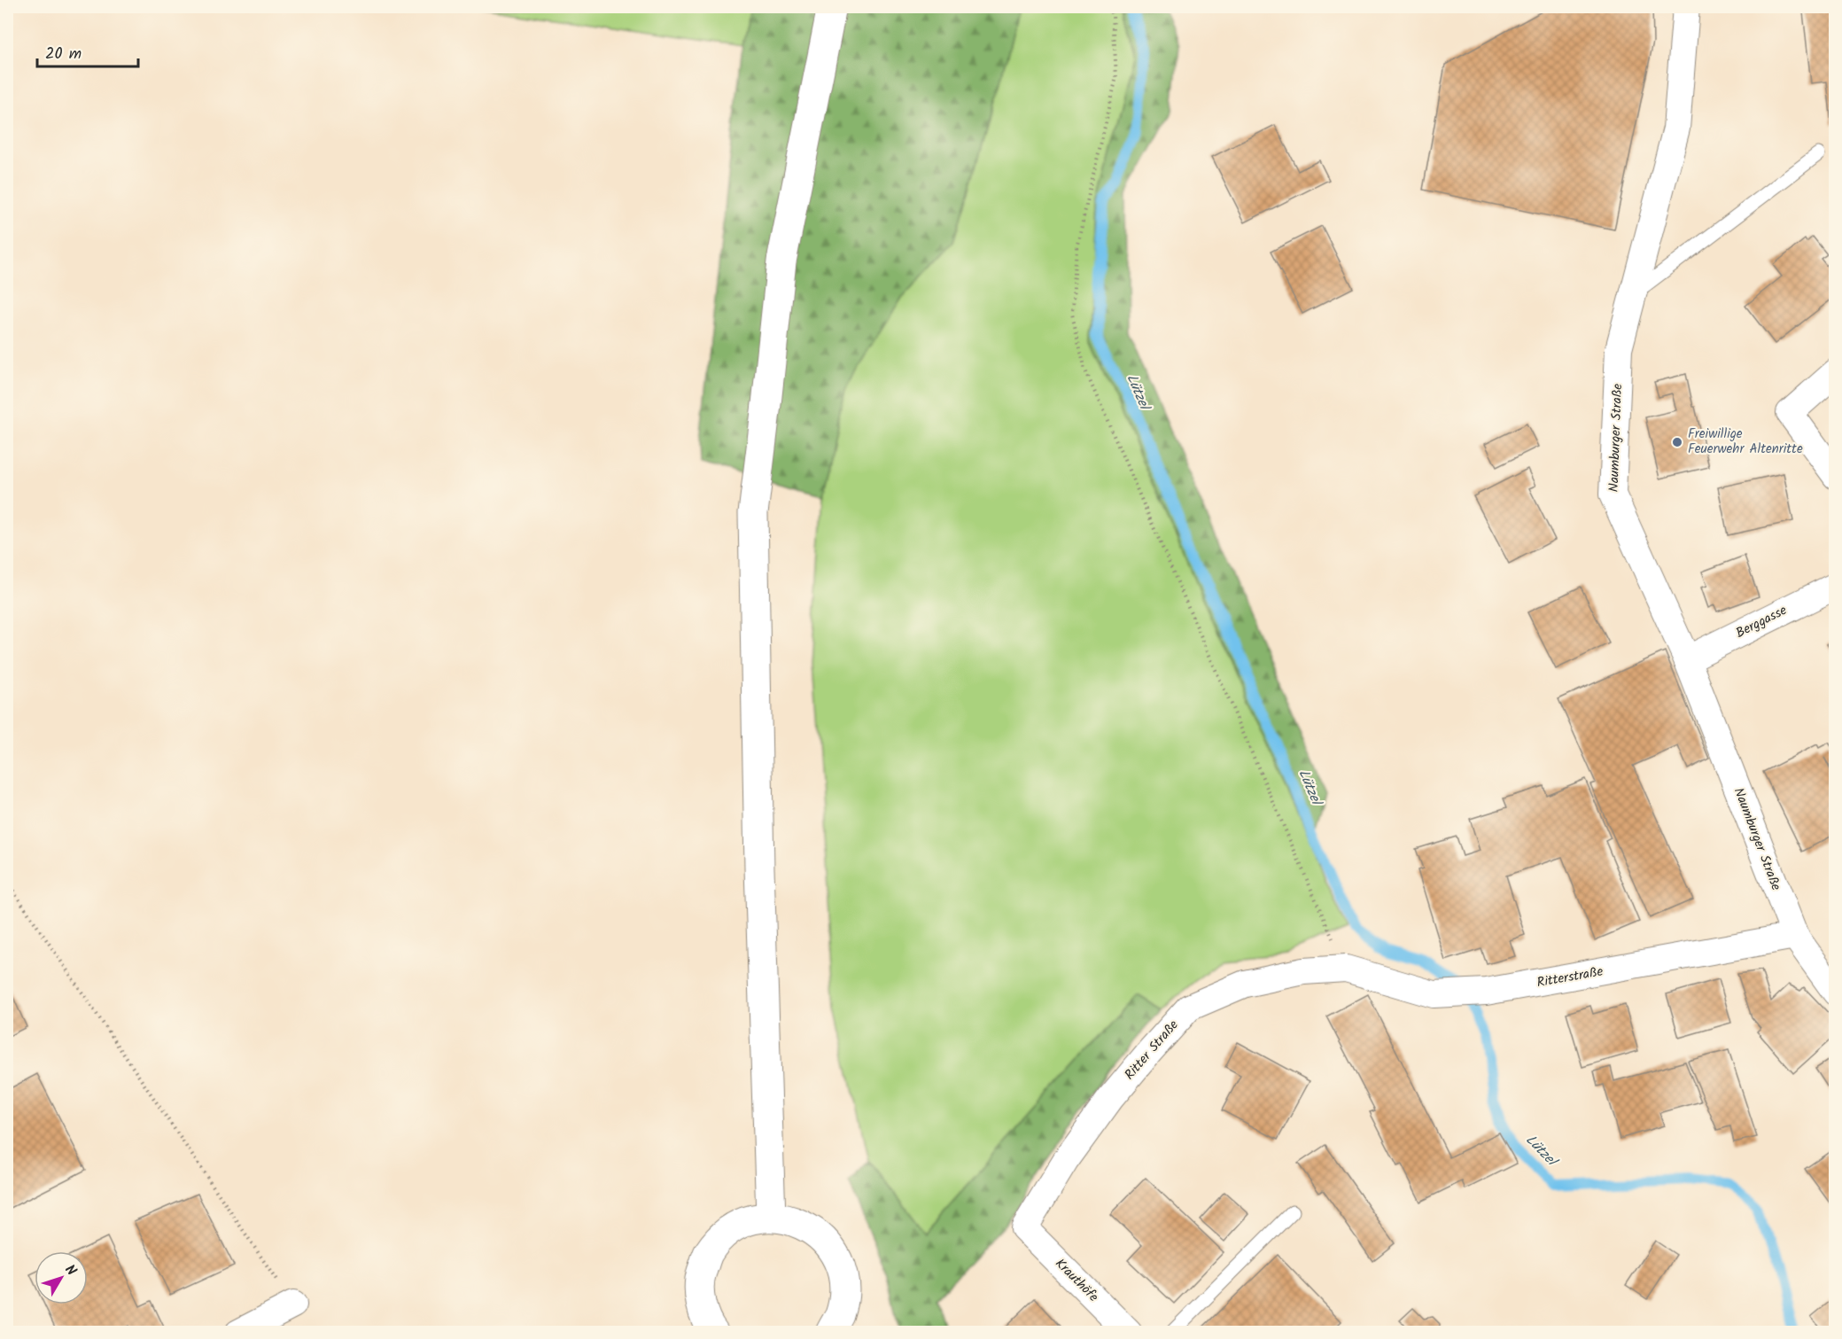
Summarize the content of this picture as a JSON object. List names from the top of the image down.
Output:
{
  "streets": {
    "street": [
      "Naumburger Straße",
      "Berggasse",
      "Ritterstraße",
      "Ritter Straße",
      "Krauthöfe"
    ]
  },
  "crossings": [
    ["Naumburger Straße", "Berggasse"],
    ["Naumburger Straße", "Ritterstraße"],
    ["Ritterstraße", "Ritter Straße"],
    ["Ritter Straße", "Krauthöfe"]
  ],
  "water": ["Lützel"],
  "places": ["Freiwillige Feuerwehr Altenritte"],
  "scale_bar": "20 m",
  "north": "top right"
}
